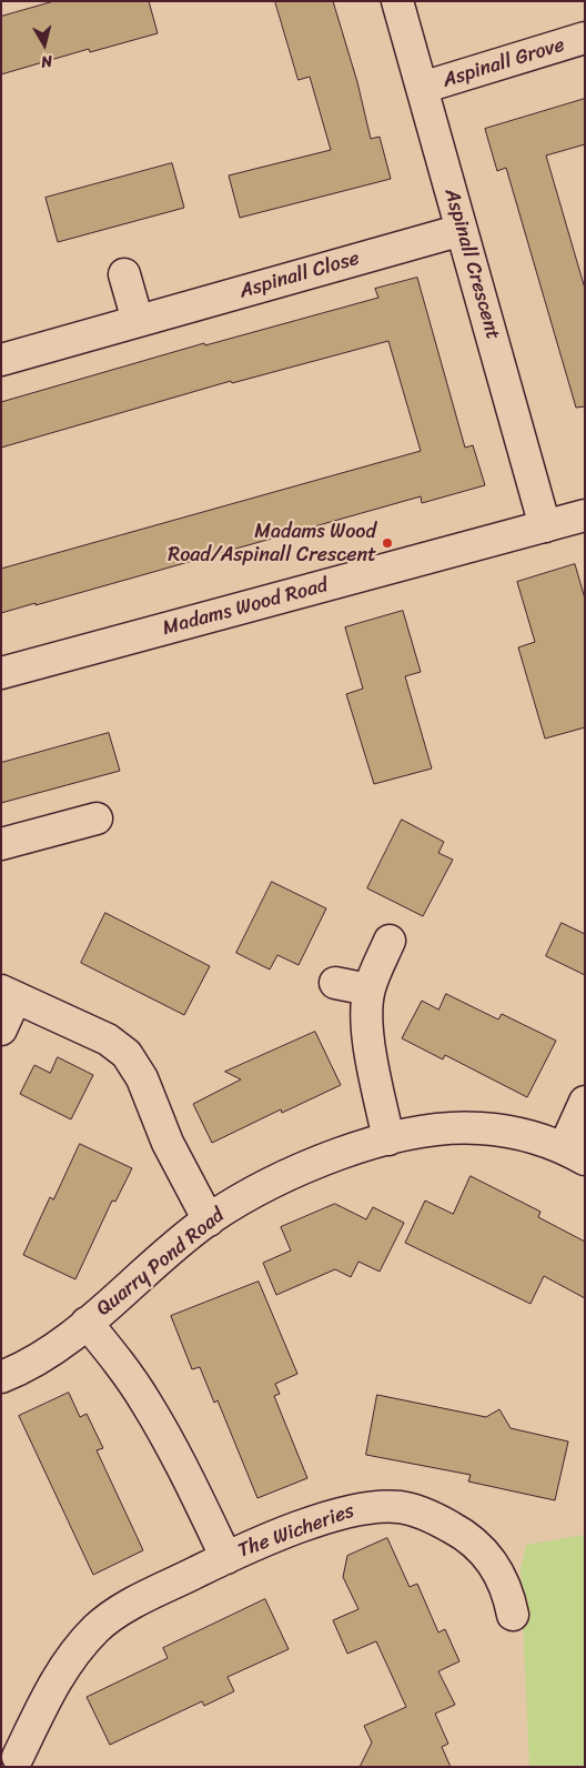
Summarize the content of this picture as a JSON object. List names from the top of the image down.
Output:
{
  "streets": {
    "street": [
      "Aspinall Grove",
      "Aspinall Crescent",
      "Aspinall Close",
      "Madams Wood Road",
      "Quarry Pond Road",
      "The Wicheries"
    ]
  },
  "crossings": [
    ["Aspinall Grove", "Aspinall Crescent"],
    ["Aspinall Crescent", "Aspinall Close"],
    ["Aspinall Crescent", "Madams Wood Road"],
    ["Quarry Pond Road", "The Wicheries"]
  ],
  "places": ["Madams Wood Road/Aspinall Crescent"],
  "north": "bottom"
}
